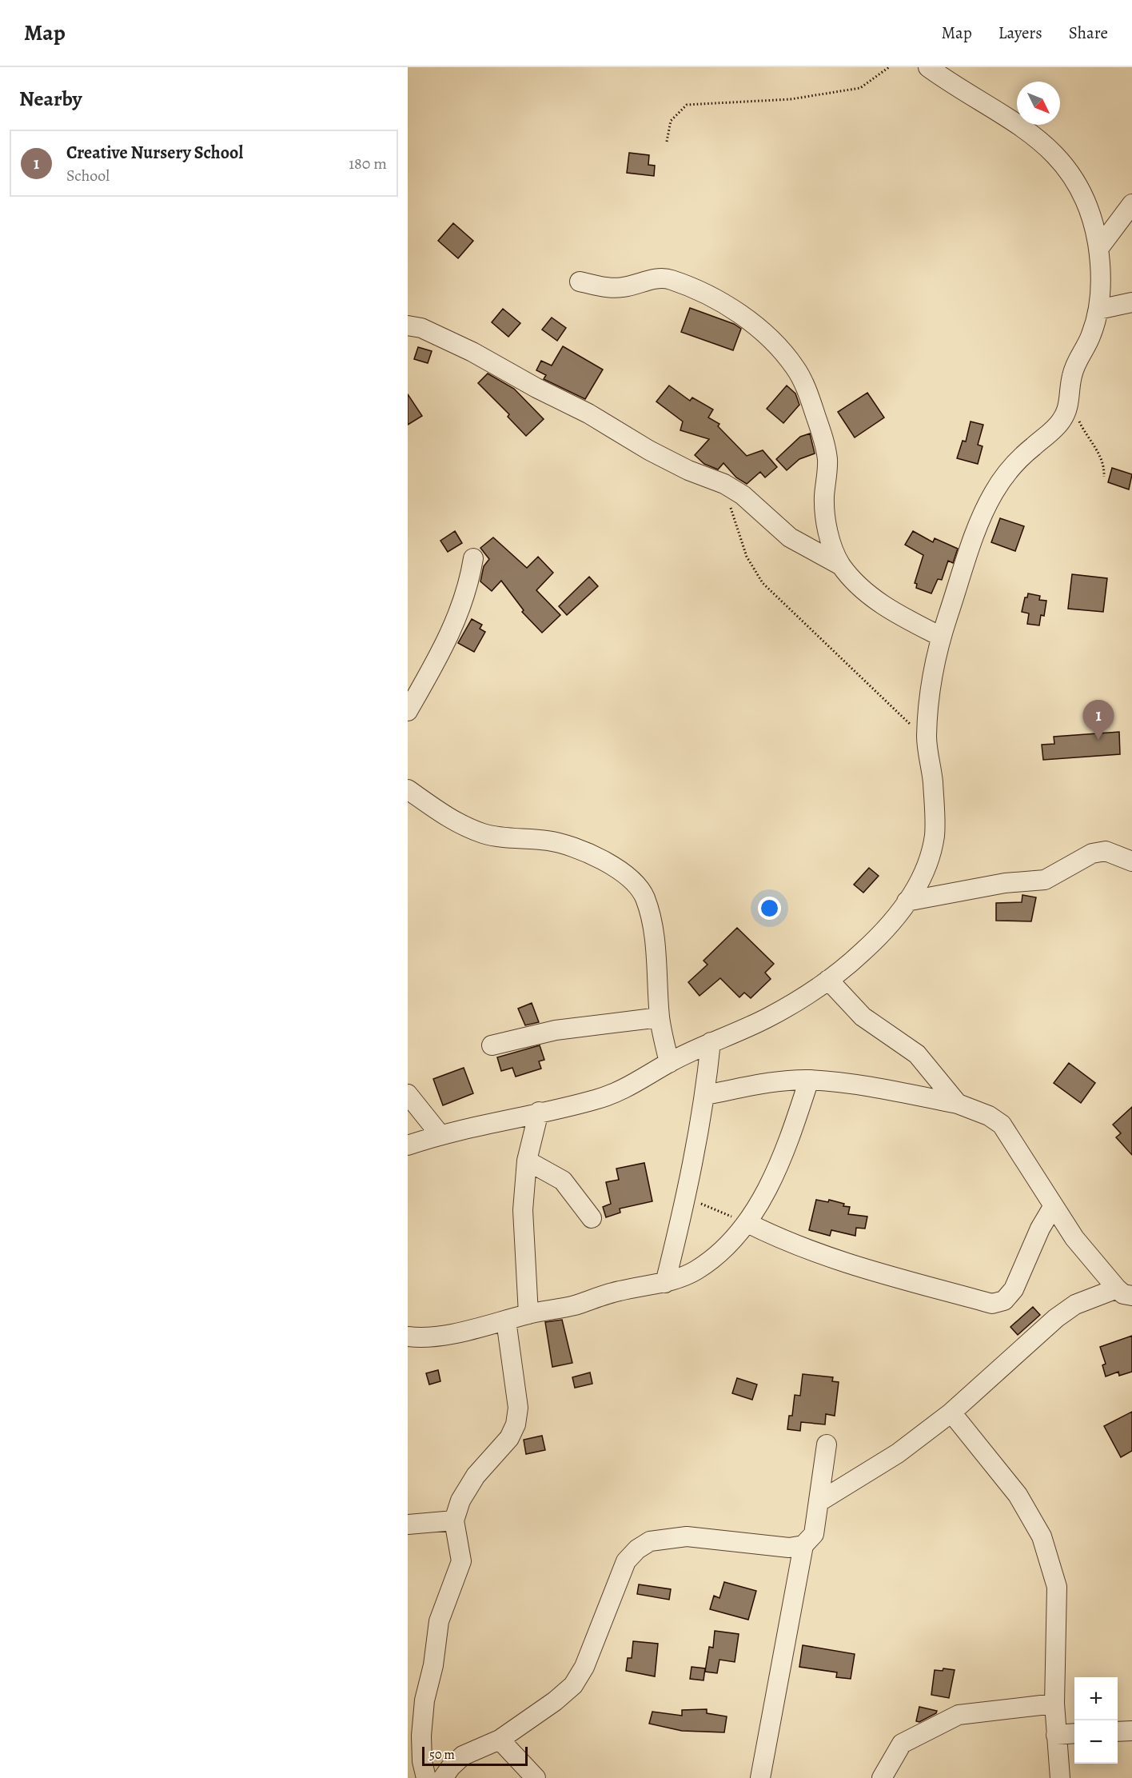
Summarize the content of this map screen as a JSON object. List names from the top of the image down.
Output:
{
  "scale_bar": "50 m",
  "north": "bottom right",
  "page": {
    "header": "Map",
    "nav": ["Map", "Layers", "Share"],
    "heading": "Nearby",
    "list": [
      {
        "mark": "1",
        "name": "Creative Nursery School",
        "note": "School",
        "value": "180 m"
      }
    ],
    "pins": "1",
    "map_buttons": ["+", "−"],
    "scale": "50 m"
  }
}
